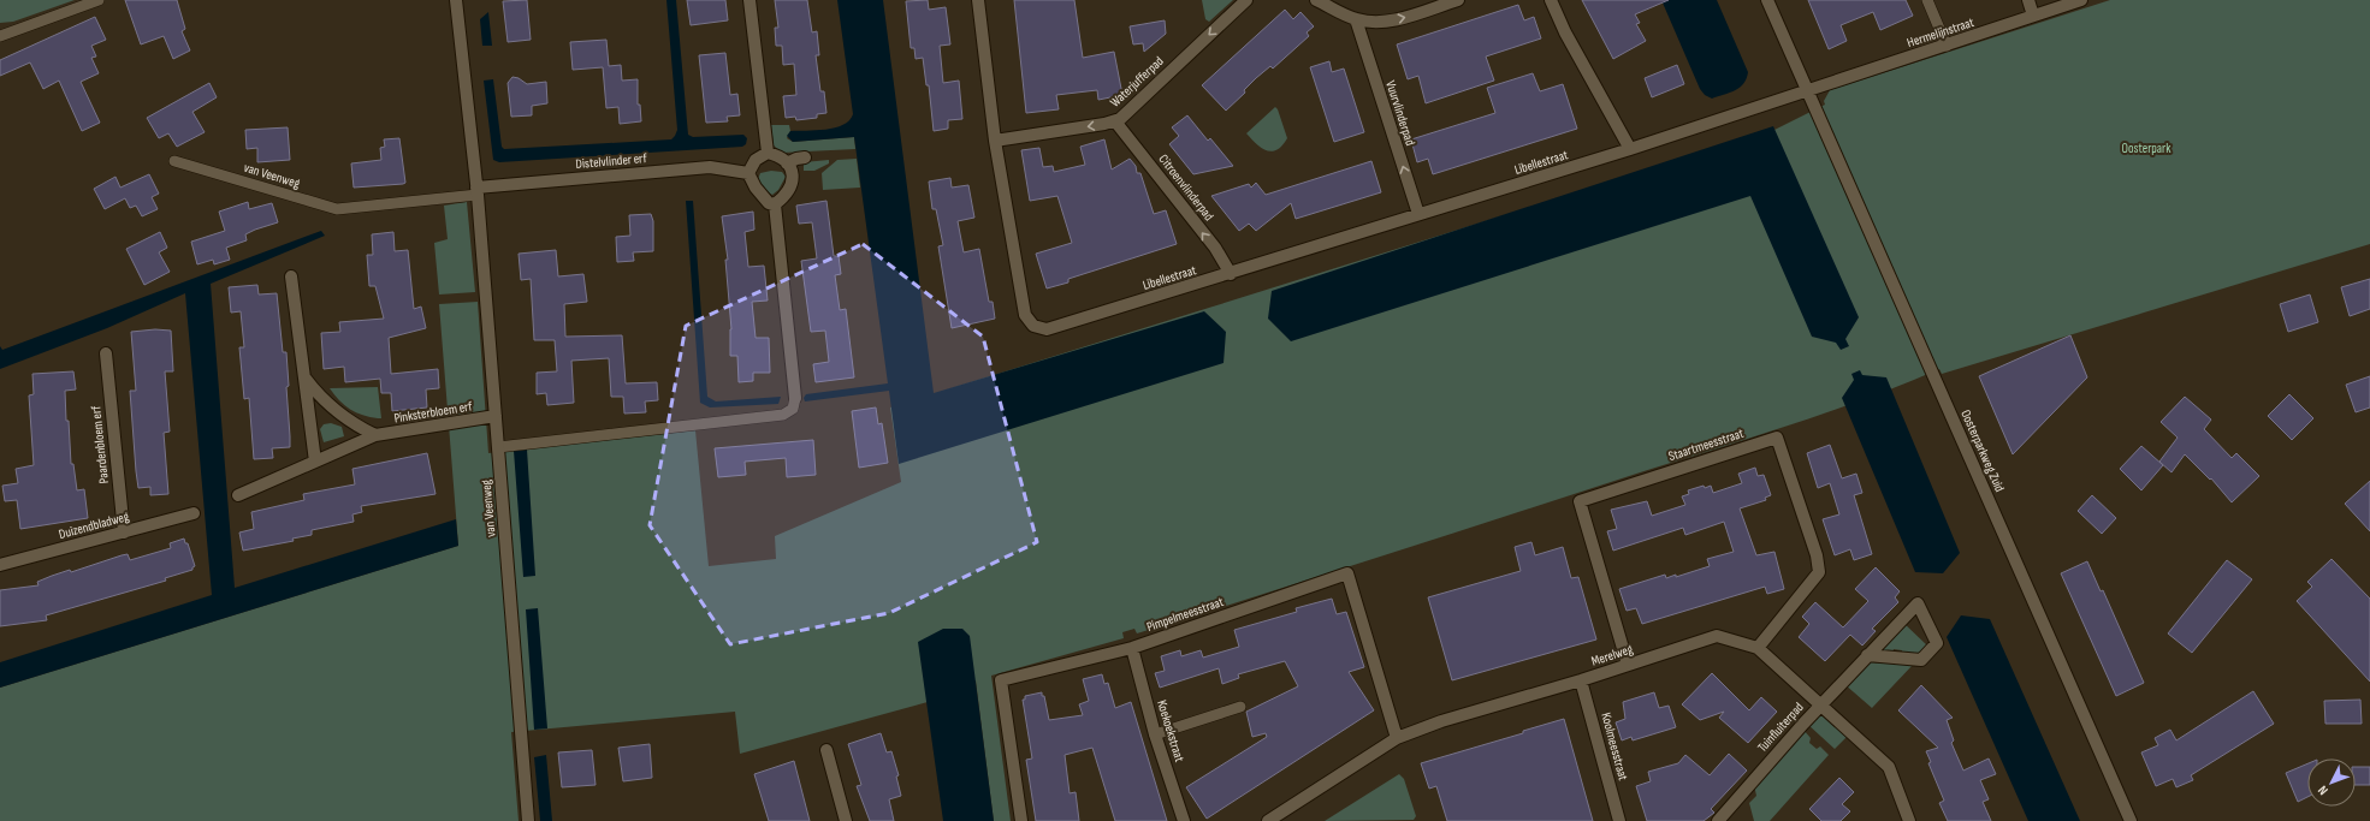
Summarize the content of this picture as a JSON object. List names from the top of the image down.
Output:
{
  "streets": {
    "street": [
      "Hermelijnstraat",
      "Waterjufferpad",
      "Vuurvlinderpad",
      "Distelvlinder erf",
      "Libellestraat",
      "van Veenweg",
      "Citroenvlinderpad",
      "Pinksterbloem erf",
      "Paardenbloem erf",
      "Staartmeesstraat",
      "Oosterparkweg Zuid",
      "Duizendbladweg",
      "Pimpelmeesstraat",
      "Merelweg",
      "Tuinfluiterpad",
      "Koekoekstraat",
      "Koolmeesstraat"
    ]
  },
  "crossings": [
    ["Hermelijnstraat", "Libellestraat"],
    ["Hermelijnstraat", "Oosterparkweg Zuid"],
    ["Waterjufferpad", "Libellestraat"],
    ["Waterjufferpad", "Citroenvlinderpad"],
    ["Vuurvlinderpad", "Libellestraat"],
    ["Distelvlinder erf", "van Veenweg"],
    ["Libellestraat", "Citroenvlinderpad"],
    ["Libellestraat", "Oosterparkweg Zuid"],
    ["van Veenweg", "Pinksterbloem erf"],
    ["Paardenbloem erf", "Duizendbladweg"],
    ["Staartmeesstraat", "Merelweg"],
    ["Pimpelmeesstraat", "Merelweg"],
    ["Pimpelmeesstraat", "Koekoekstraat"],
    ["Merelweg", "Tuinfluiterpad"],
    ["Merelweg", "Koolmeesstraat"]
  ],
  "one_way": ["Waterjufferpad", "Vuurvlinderpad", "Citroenvlinderpad"],
  "parks": ["Oosterpark"],
  "north": "bottom left"
}
